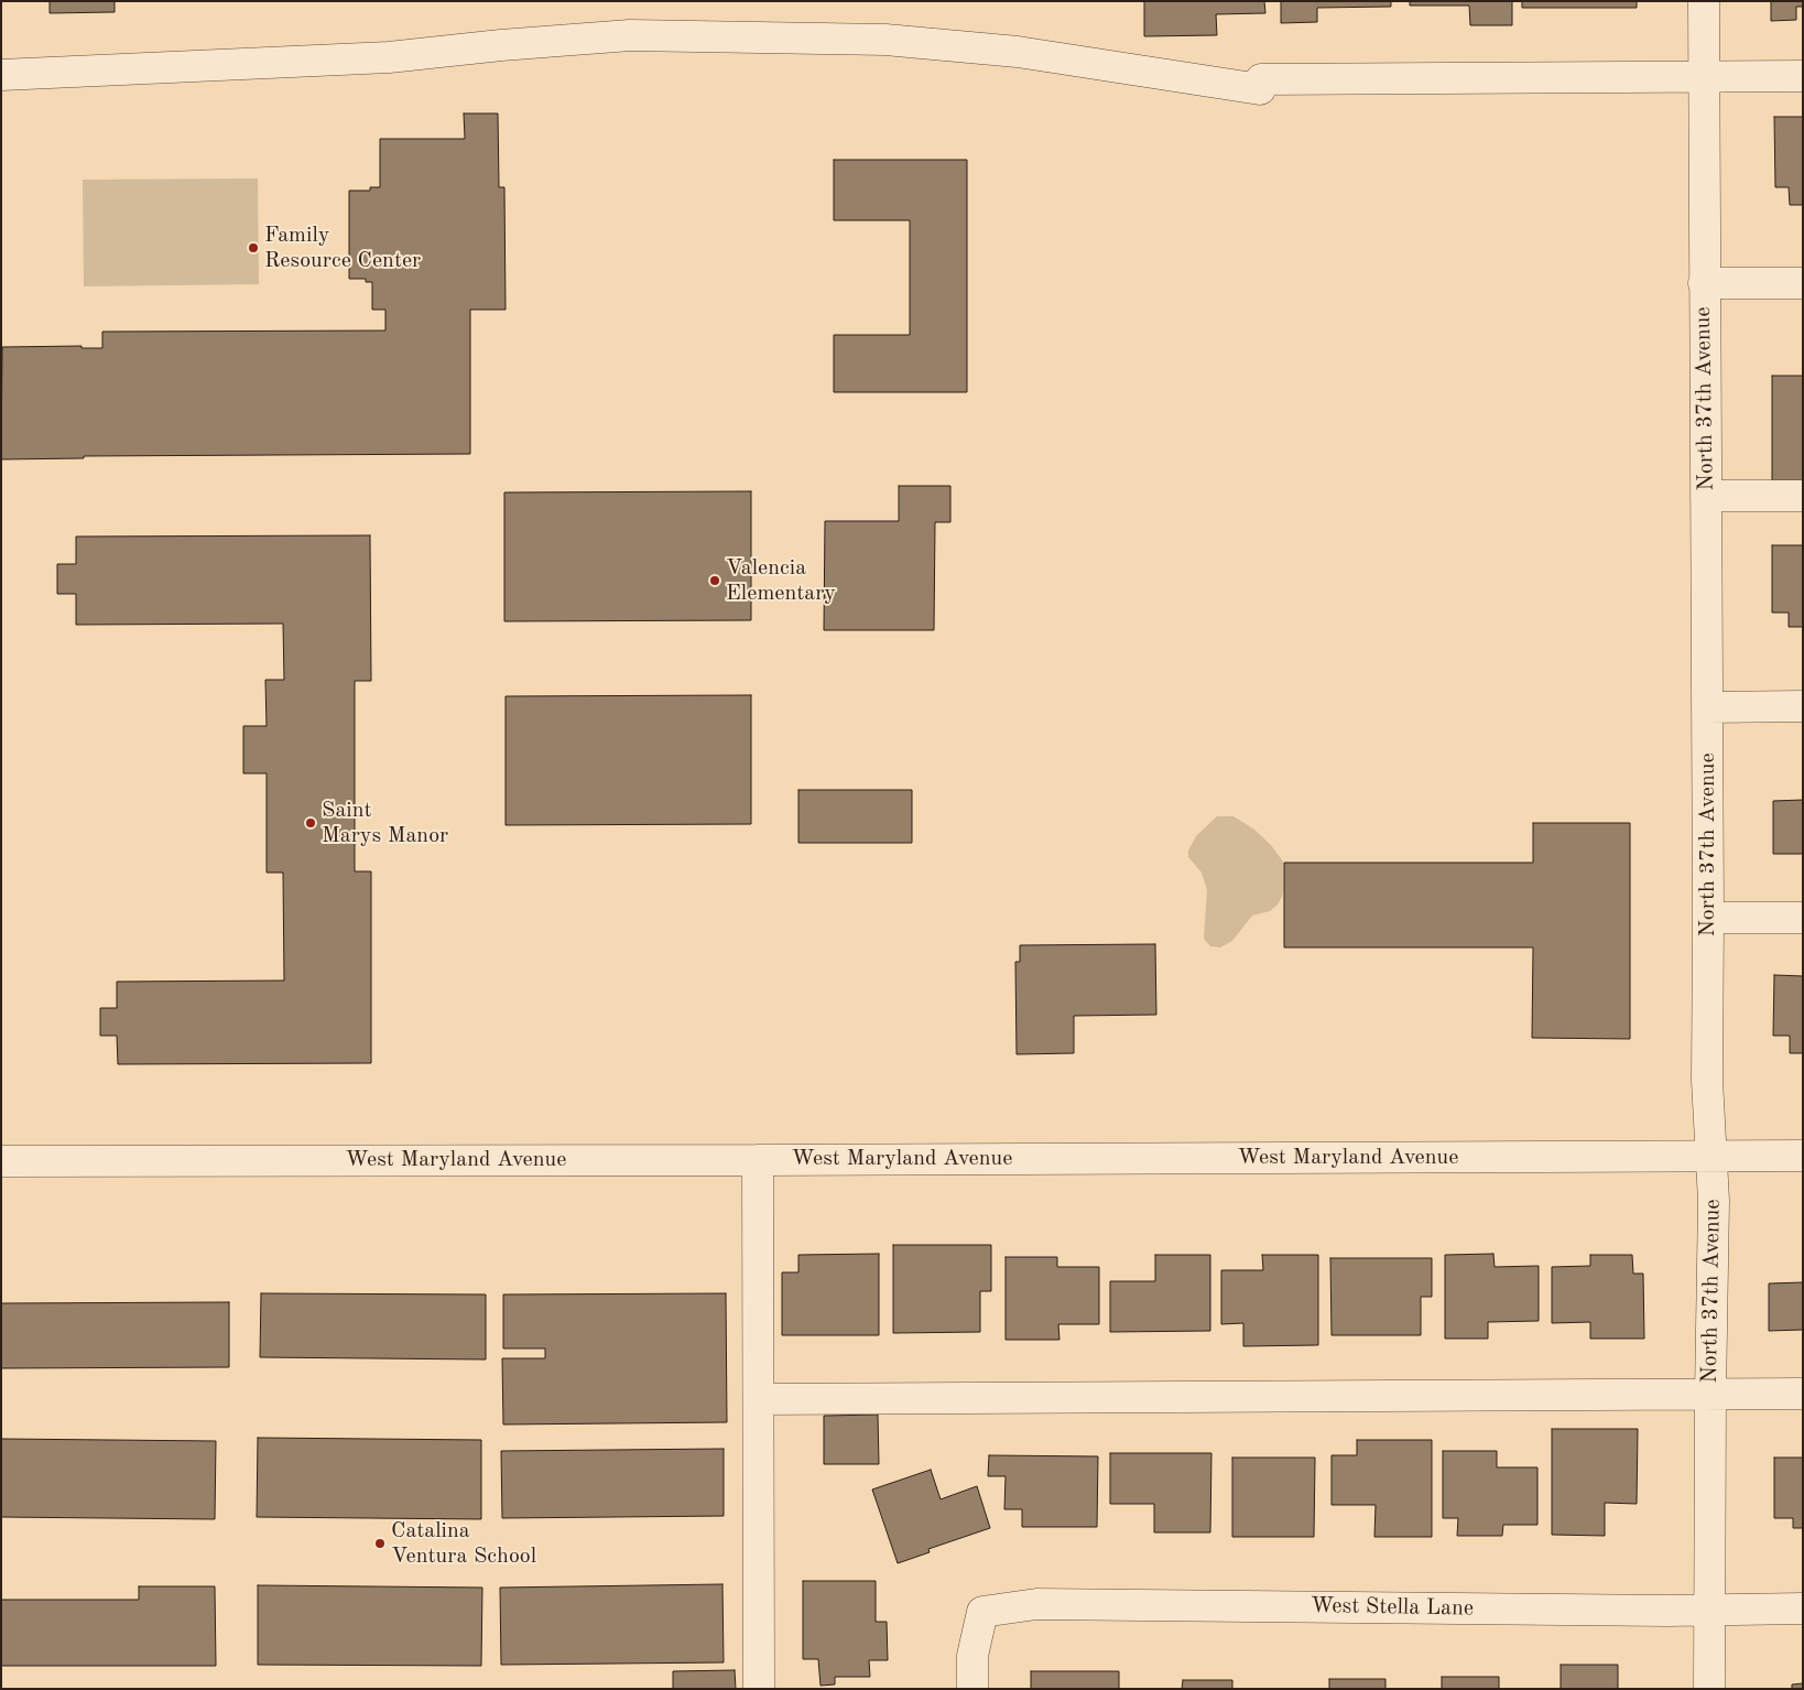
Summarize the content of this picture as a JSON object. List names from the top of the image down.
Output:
{
  "streets": {
    "street": ["North 37th Avenue", "West Maryland Avenue", "West Stella Lane"]
  },
  "crossings": [
    ["North 37th Avenue", "West Maryland Avenue"],
    ["North 37th Avenue", "West Stella Lane"]
  ],
  "places": [
    "Family Resource Center",
    "Valencia Elementary",
    "Saint Marys Manor",
    "Catalina Ventura School"
  ]
}
